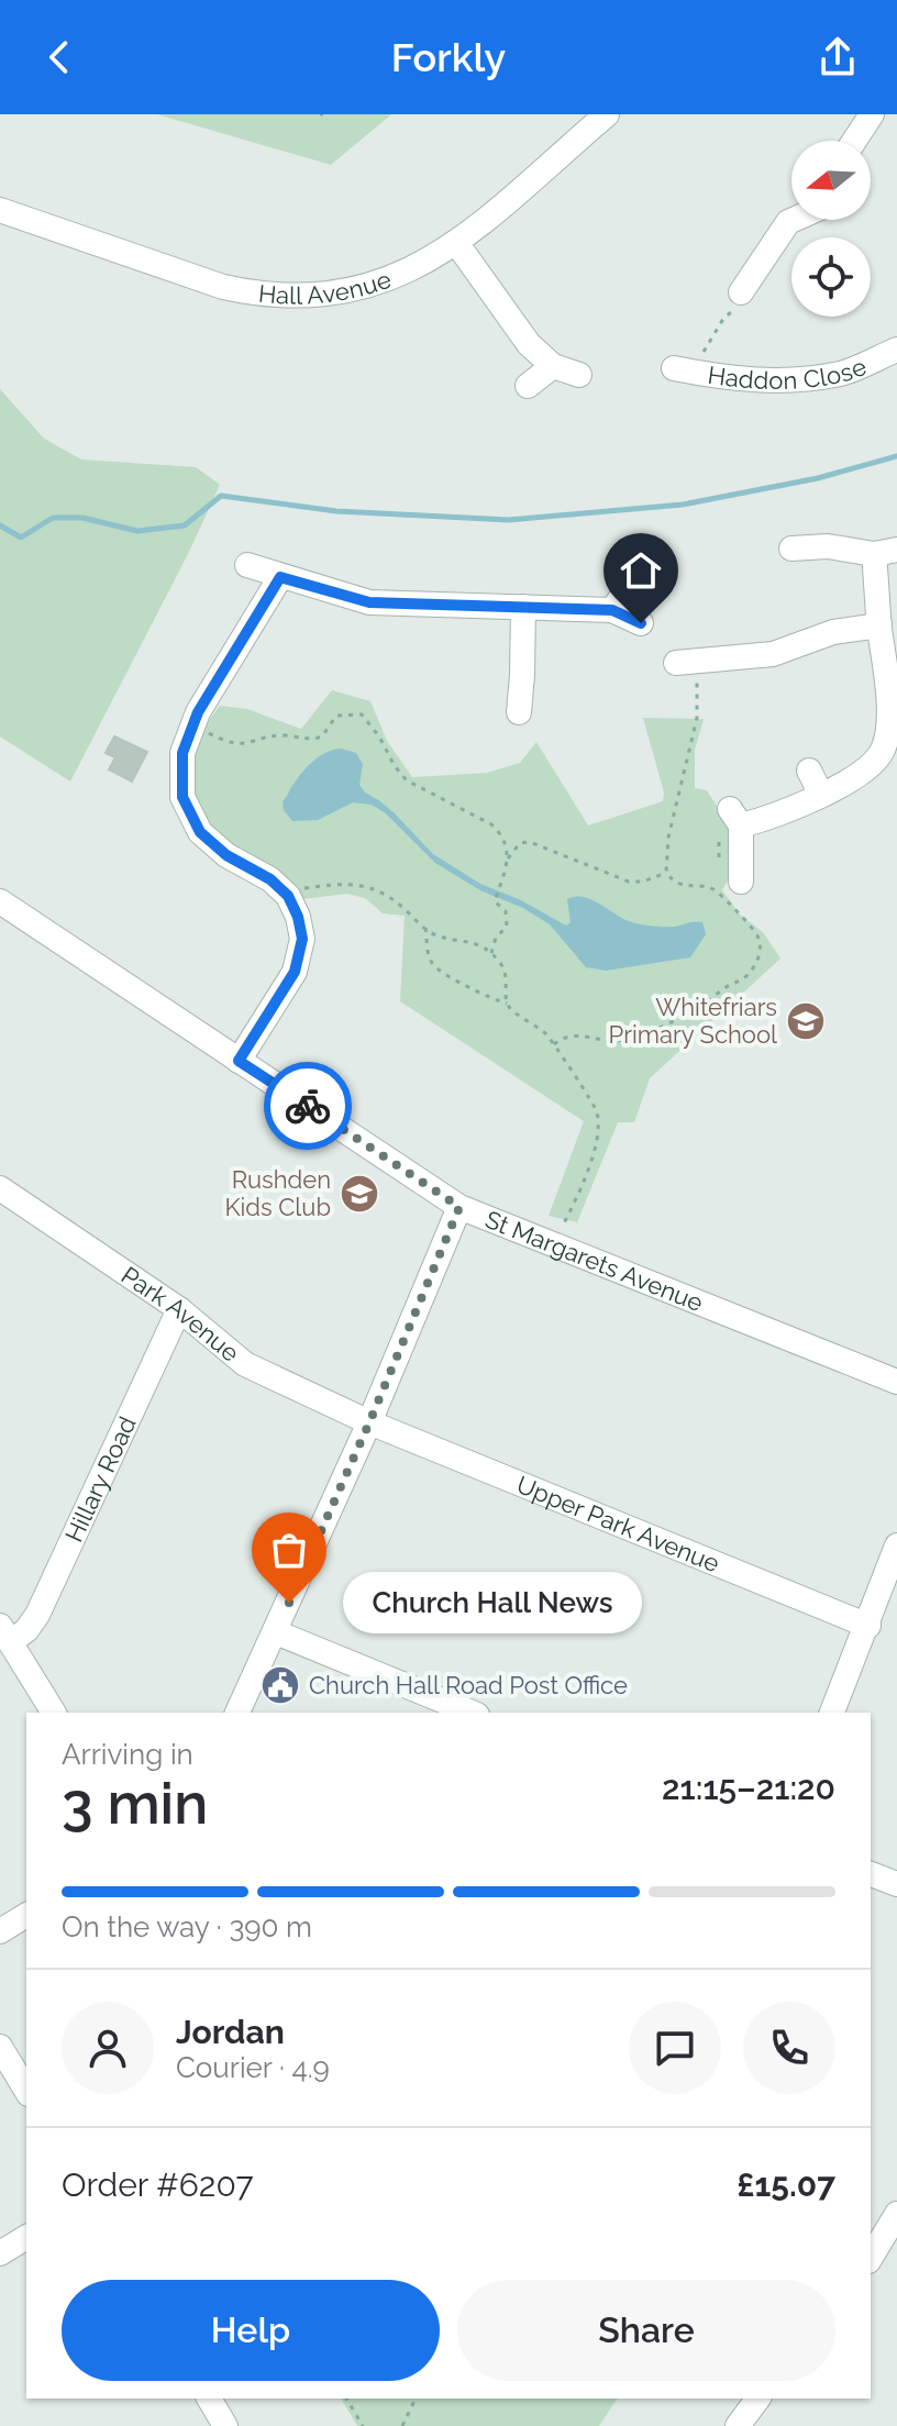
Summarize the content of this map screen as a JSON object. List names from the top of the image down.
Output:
{
  "streets": {
    "street": [
      "Hall Avenue",
      "Haddon Close",
      "St Margarets Avenue",
      "Park Avenue",
      "Hillary Road",
      "Upper Park Avenue"
    ]
  },
  "crossings": [
    ["Park Avenue", "Hillary Road"],
    ["Park Avenue", "Upper Park Avenue"]
  ],
  "places": {
    "school or university": ["Whitefriars Primary School", "Rushden Kids Club"],
    "other": ["Church Hall News"],
    "public building": ["Church Hall Road Post Office"]
  },
  "north": "left",
  "page": {
    "header": "Forkly",
    "bubble": "Church Hall News",
    "heading": ["3 min", "Arriving in", "21:15–21:20"],
    "panel": [
      "Jordan",
      "Courier · 4.9",
      "Order #6207",
      "£15.07"
    ],
    "bar": "On the way · 390 m",
    "buttons": ["Help", "Share"]
  }
}
